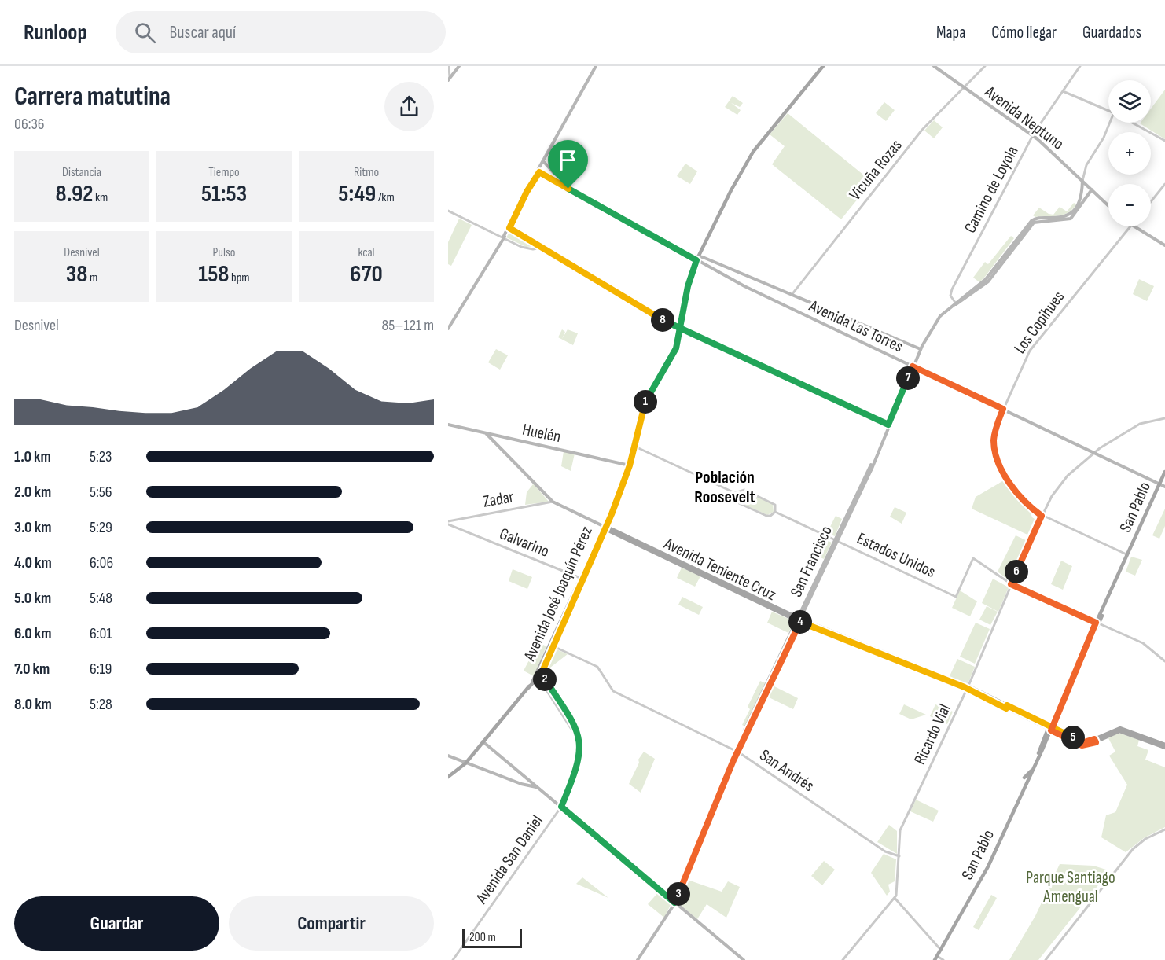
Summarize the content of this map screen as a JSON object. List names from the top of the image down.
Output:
{
  "streets": {
    "main road": [
      "Avenida Neptuno",
      "Avenida Las Torres",
      "Huelén",
      "San Pablo",
      "San Francisco",
      "Avenida Teniente Cruz",
      "Avenida José Joaquín Pérez"
    ],
    "street": [
      "Vicuña Rozas",
      "Camino de Loyola",
      "Los Copihues",
      "Zadar",
      "Galvarino",
      "Estados Unidos",
      "Ricardo Vial",
      "San Andrés",
      "Avenida San Daniel"
    ]
  },
  "crossings": [
    ["Avenida Neptuno", "Vicuña Rozas"],
    ["Avenida Neptuno", "Camino de Loyola"],
    ["Avenida Neptuno", "San Francisco"],
    ["Camino de Loyola", "San Francisco"],
    ["Los Copihues", "Avenida Las Torres"],
    ["Los Copihues", "San Pablo"],
    ["Los Copihues", "Ricardo Vial"],
    ["Avenida Las Torres", "San Pablo"],
    ["Avenida Las Torres", "San Francisco"],
    ["Avenida Las Torres", "Avenida José Joaquín Pérez"],
    ["Avenida Las Torres", "Ricardo Vial"],
    ["Huelén", "Avenida Teniente Cruz"],
    ["Huelén", "Avenida José Joaquín Pérez"],
    ["Zadar", "Galvarino"],
    ["Zadar", "Avenida Teniente Cruz"],
    ["San Pablo", "Avenida Teniente Cruz"],
    ["Galvarino", "Avenida José Joaquín Pérez"],
    ["Estados Unidos", "San Francisco"],
    ["Estados Unidos", "Ricardo Vial"],
    ["San Francisco", "Avenida Teniente Cruz"],
    ["San Francisco", "San Andrés"],
    ["Avenida Teniente Cruz", "Avenida José Joaquín Pérez"],
    ["Avenida Teniente Cruz", "Ricardo Vial"],
    ["Avenida José Joaquín Pérez", "San Andrés"],
    ["Avenida José Joaquín Pérez", "Avenida San Daniel"],
    ["Ricardo Vial", "San Andrés"]
  ],
  "districts": ["Población Roosevelt"],
  "parks": ["Parque Santiago Amengual"],
  "scale_bar": "200 m",
  "page": {
    "header": "Runloop",
    "search": "Buscar aquí",
    "nav": ["Mapa", "Cómo llegar", "Guardados"],
    "heading": ["Carrera matutina", "06:36"],
    "map_buttons": ["+", "−"],
    "stats": [
      ["Distancia", "8.92 km"],
      ["Tiempo", "51:53"],
      ["Ritmo", "5:49 /km"],
      ["Desnivel", "38 m"],
      ["Pulso", "158 bpm"],
      ["kcal", "670"]
    ],
    "chart": ["Desnivel", "85–121 m"],
    "pins": [
      "8",
      "7",
      "1",
      "6",
      "4",
      "2",
      "5",
      "3"
    ],
    "list": [
      {
        "name": "1.0 km",
        "note": "5:23"
      },
      {
        "name": "2.0 km",
        "note": "5:56"
      },
      {
        "name": "3.0 km",
        "note": "5:29"
      },
      {
        "name": "4.0 km",
        "note": "6:06"
      },
      {
        "name": "5.0 km",
        "note": "5:48"
      },
      {
        "name": "6.0 km",
        "note": "6:01"
      },
      {
        "name": "7.0 km",
        "note": "6:19"
      },
      {
        "name": "8.0 km",
        "note": "5:28"
      }
    ],
    "buttons": ["Guardar", "Compartir"],
    "scale": "200 m"
  }
}
